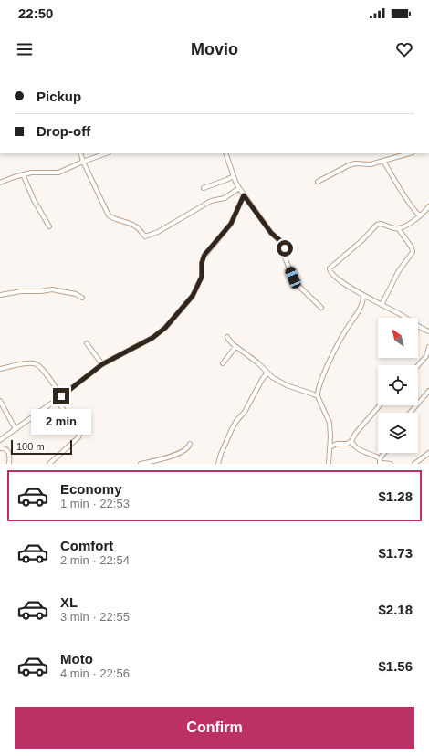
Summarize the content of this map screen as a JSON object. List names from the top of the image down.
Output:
{
  "scale_bar": "100 m",
  "north": "top left",
  "page": {
    "status": "22:50",
    "header": "Movio",
    "banner": ["Pickup", "Drop-off"],
    "bubble": "2 min",
    "scale": "100 m",
    "list": [
      {
        "name": "Economy",
        "note": "1 min · 22:53",
        "value": "$1.28"
      },
      {
        "name": "Comfort",
        "note": "2 min · 22:54",
        "value": "$1.73"
      },
      {
        "name": "XL",
        "note": "3 min · 22:55",
        "value": "$2.18"
      },
      {
        "name": "Moto",
        "note": "4 min · 22:56",
        "value": "$1.56"
      }
    ],
    "buttons": "Confirm"
  }
}
